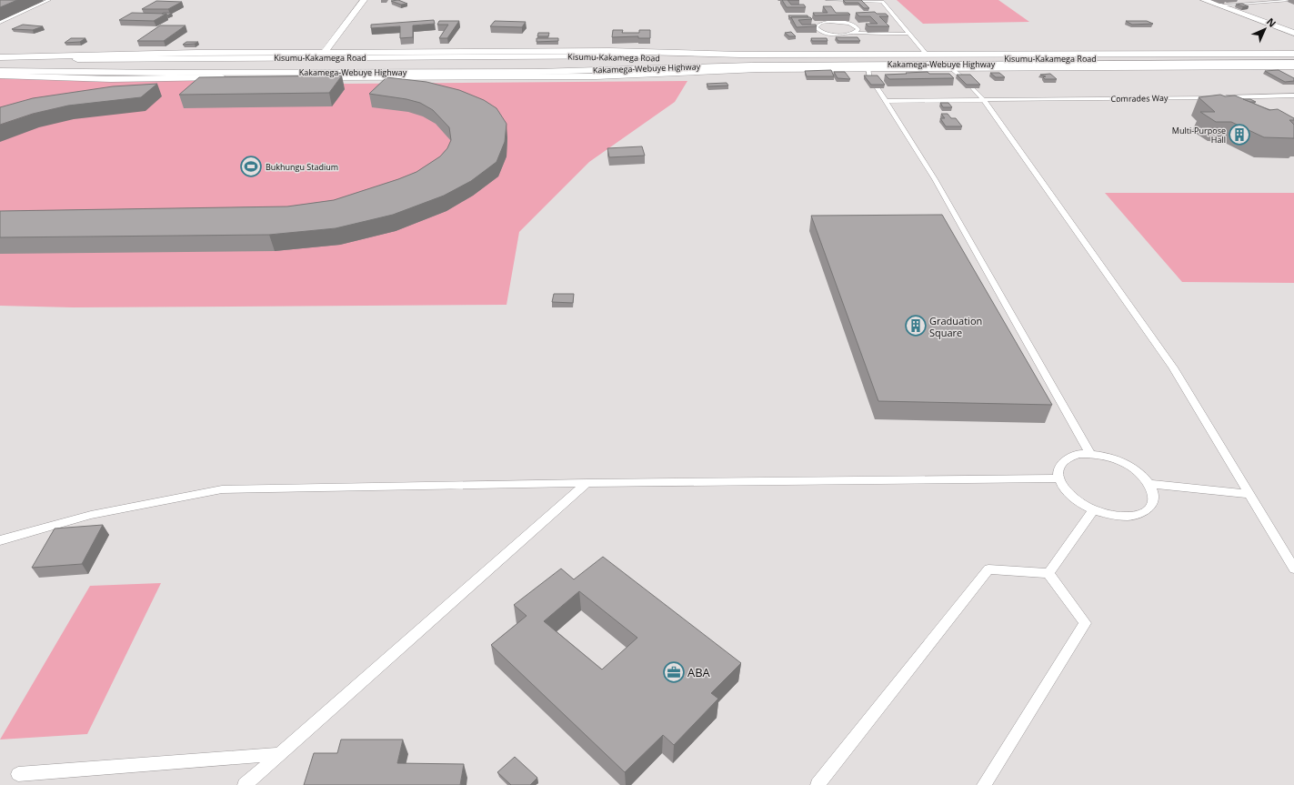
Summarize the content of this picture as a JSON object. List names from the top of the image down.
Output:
{
  "streets": {
    "highway": ["Kisumu-Kakamega Road", "Kakamega-Webuye Highway"],
    "lane": ["Comrades Way"]
  },
  "places": {
    "building": ["Multi-Purpose Hall", "Graduation Square"],
    "sports": ["Bukhungu Stadium"],
    "office": ["ABA"]
  },
  "north": "top right"
}
